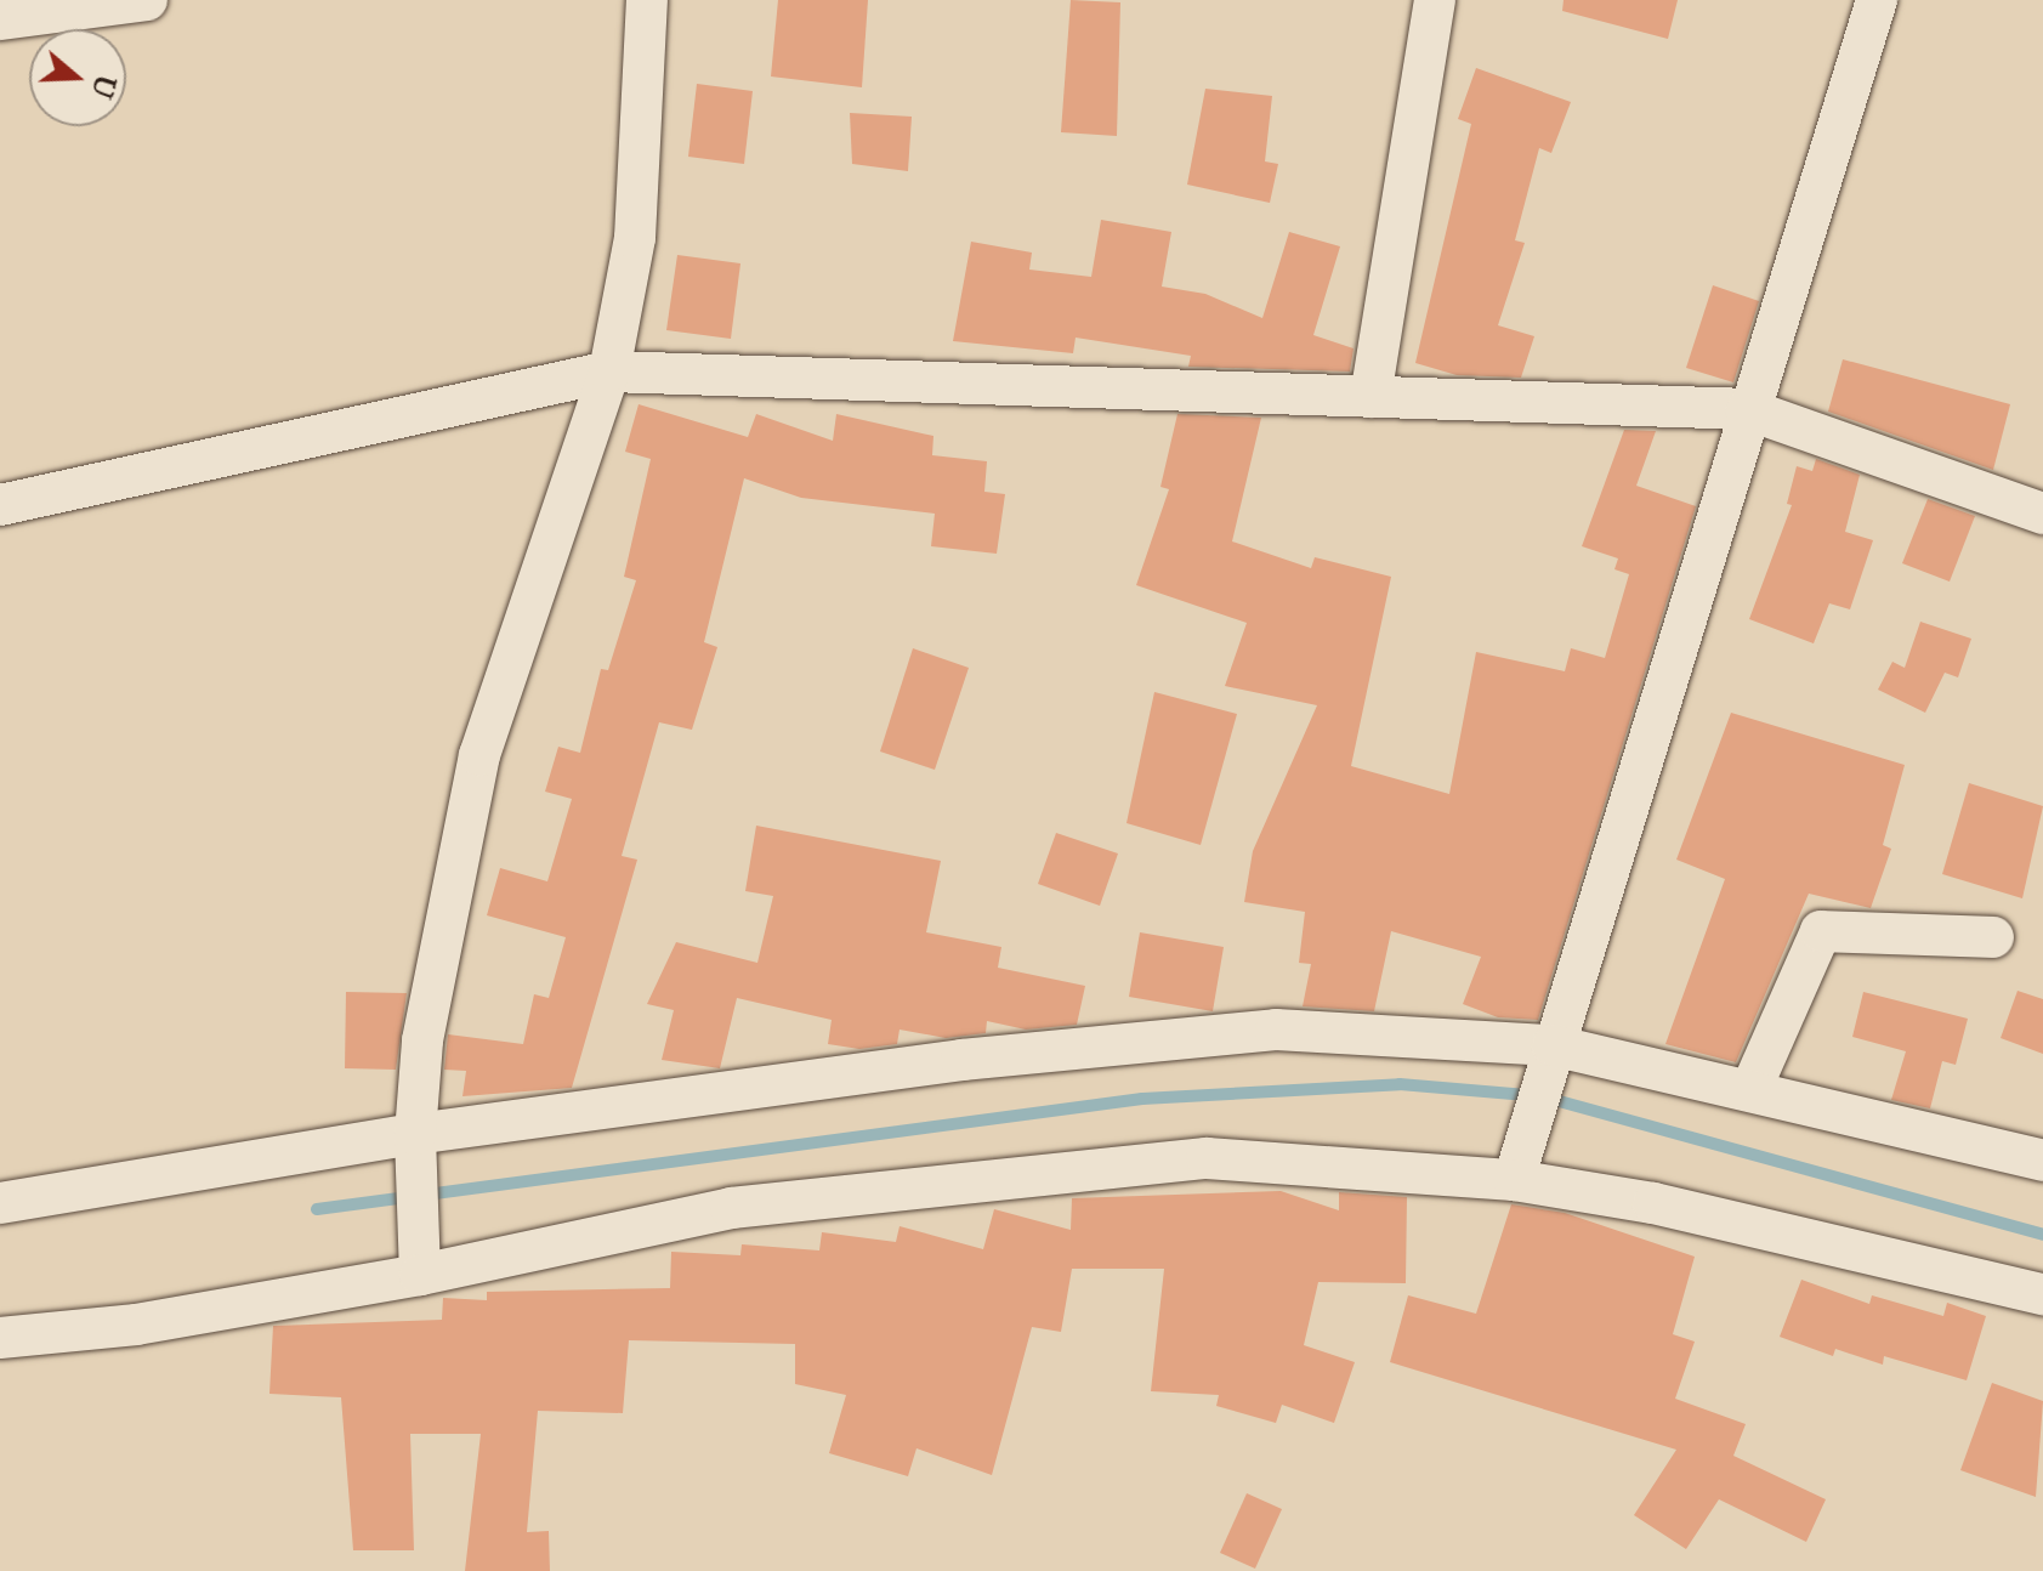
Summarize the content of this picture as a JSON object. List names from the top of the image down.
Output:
{
  "north": "right"
}
